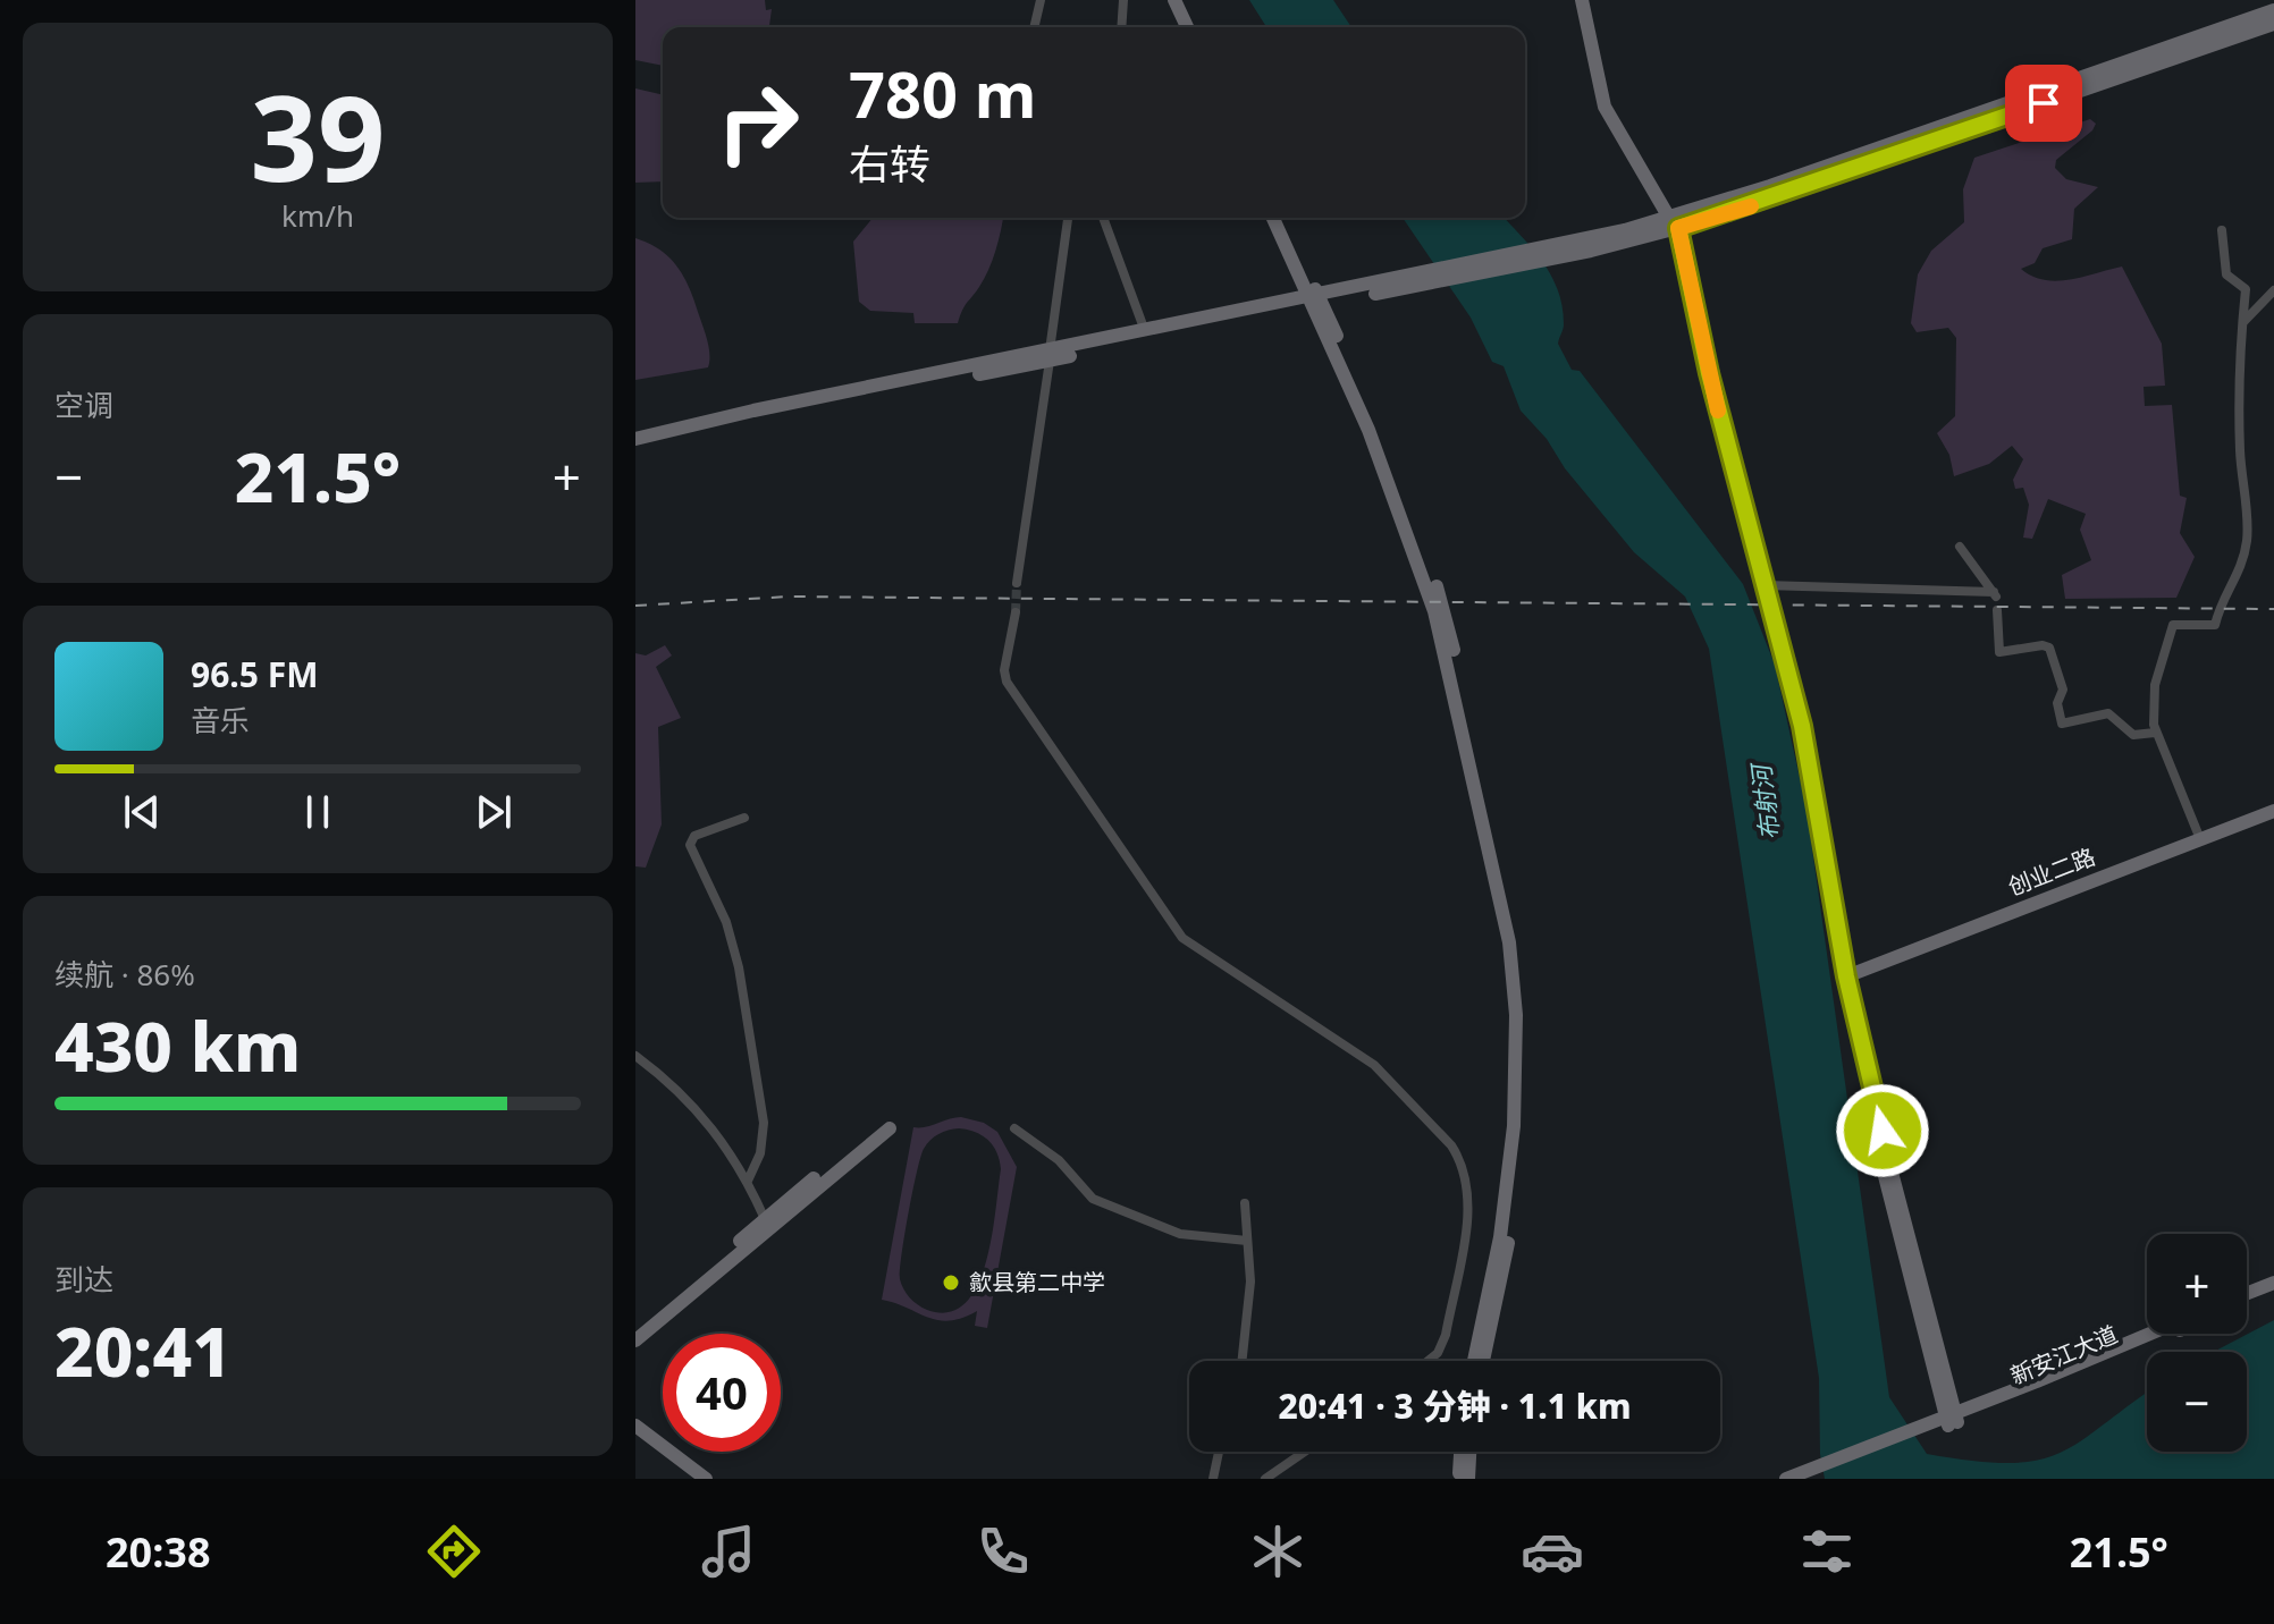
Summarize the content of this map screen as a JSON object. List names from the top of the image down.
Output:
{
  "streets": {
    "main road": ["创业二路", "新安江大道"]
  },
  "water": ["布射河"],
  "places": ["歙县第二中学"],
  "page": {
    "tile": [
      ["39", "km/h"],
      "空调",
      ["续航 · 86%", "430 km"],
      ["到达", "20:41"]
    ],
    "turn": ["780 m", "右转"],
    "heat": ["−", "21.5°", "+"],
    "song": ["96.5 FM", "音乐"],
    "map_buttons": ["+", "−"],
    "limit": "40",
    "trip": "20:41 · 3 分钟 · 1.1 km",
    "tabs": ["20:38", "21.5°"]
  }
}
